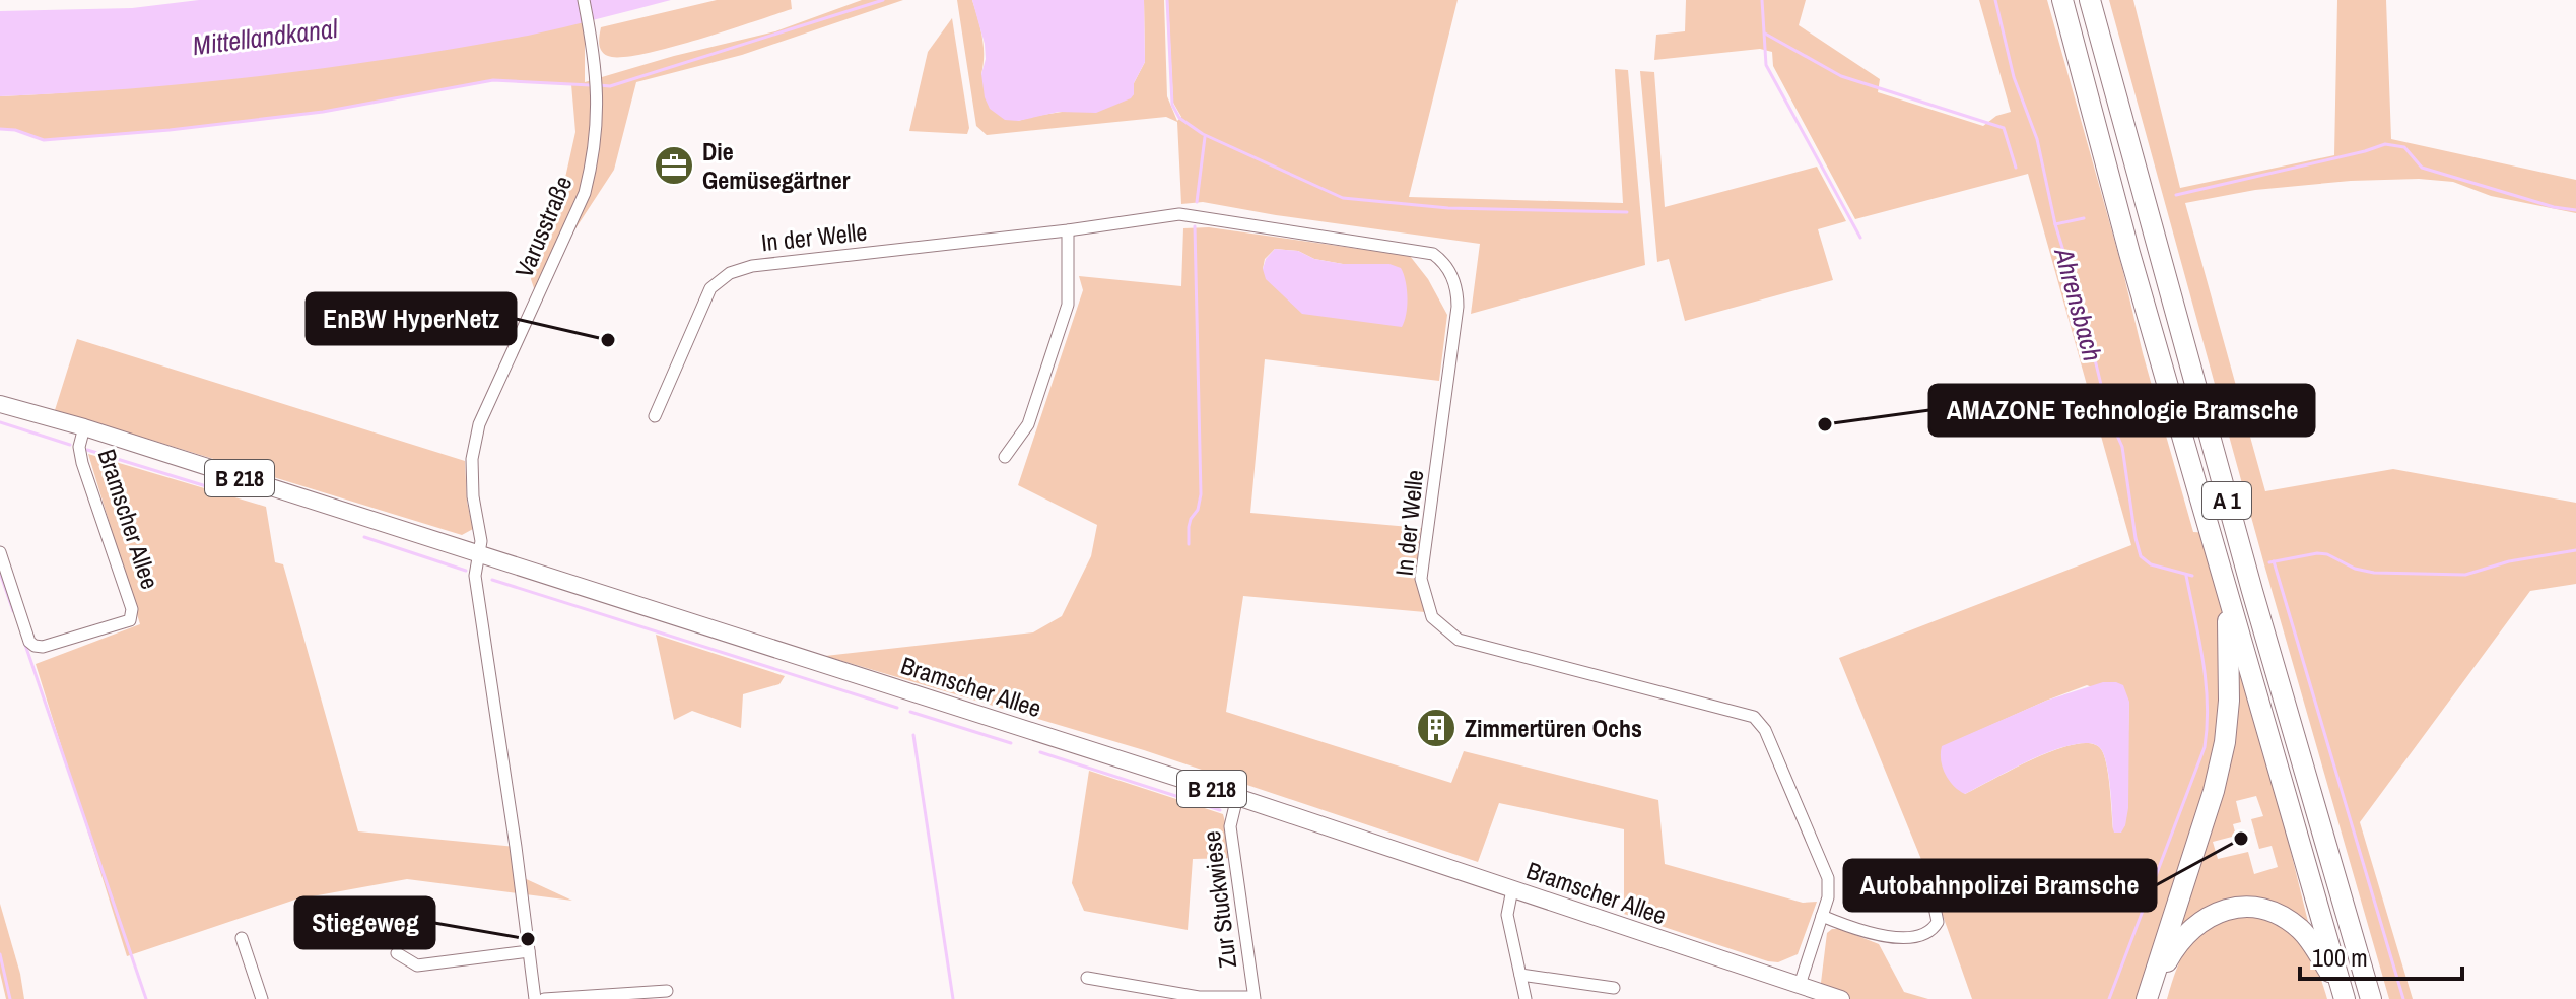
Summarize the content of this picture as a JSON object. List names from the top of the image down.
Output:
{
  "streets": {
    "highway": ["A 1"],
    "main road": ["B 218", "Bramscher Allee"],
    "street": ["Varusstraße", "In der Welle", "Zur Stuckwiese"]
  },
  "crossings": [
    ["Varusstraße", "Bramscher Allee"],
    ["In der Welle", "Bramscher Allee"],
    ["Bramscher Allee", "Zur Stuckwiese"]
  ],
  "water": ["Mittellandkanal", "Ahrensbach"],
  "places": {
    "office": ["Die Gemüsegärtner"],
    "other": [
      "EnBW HyperNetz",
      "AMAZONE Technologie Bramsche",
      "Autobahnpolizei Bramsche",
      "Stiegeweg"
    ],
    "building": ["Zimmertüren Ochs"]
  },
  "scale_bar": "100 m"
}
